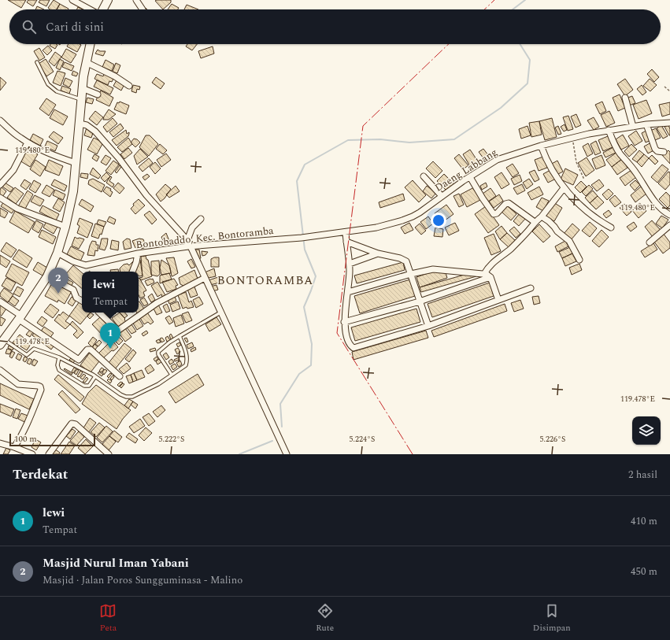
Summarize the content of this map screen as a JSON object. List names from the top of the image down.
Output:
{
  "streets": {
    "street": ["Daeng Labbang", "Bontobaddo, Kec. Bontoramba"]
  },
  "crossings": [
    ["Daeng Labbang", "Bontobaddo, Kec. Bontoramba"]
  ],
  "districts": ["BONTORAMBA"],
  "scale_bar": "100 m",
  "page": {
    "search": "Cari di sini",
    "pins": ["2", "1"],
    "popup": ["lewi", "Tempat"],
    "scale": "100 m",
    "heading": ["Terdekat", "2 hasil"],
    "list": [
      {
        "mark": "1",
        "name": "lewi",
        "note": "Tempat",
        "value": "410 m"
      },
      {
        "mark": "2",
        "name": "Masjid Nurul Iman Yabani",
        "note": "Masjid · Jalan Poros Sungguminasa - Malino",
        "value": "450 m"
      }
    ],
    "nav": ["Peta", "Rute", "Disimpan"]
  },
  "coordinates": [
    "119.480°E",
    "119.478°E",
    "5.222°S",
    "5.224°S",
    "5.226°S"
  ]
}
